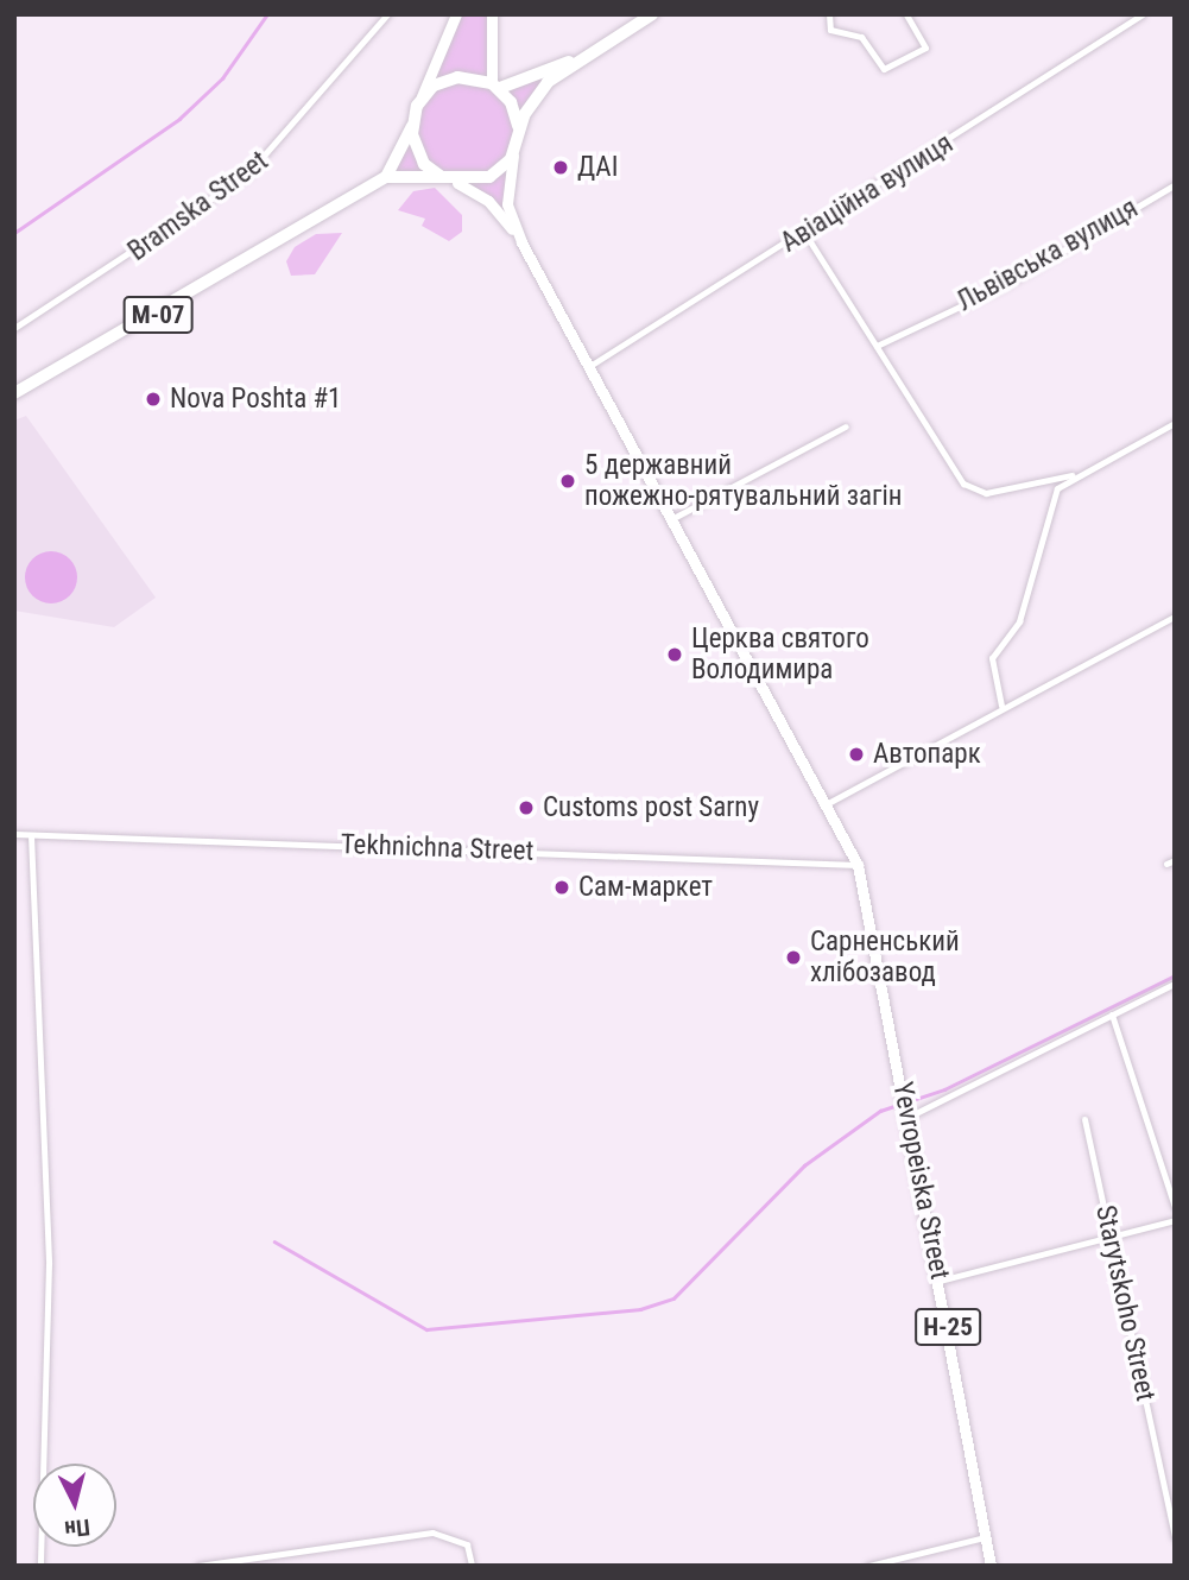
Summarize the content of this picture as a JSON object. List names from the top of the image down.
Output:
{
  "streets": {
    "highway": ["М-07", "Н-25"],
    "main road": ["Yevropeiska Street"],
    "street": [
      "Авіаційна вулиця",
      "Bramska Street",
      "Львівська вулиця",
      "Tekhnichna Street",
      "Starytskoho Street"
    ]
  },
  "crossings": [
    ["Авіаційна вулиця", "Yevropeiska Street"],
    ["Tekhnichna Street", "Yevropeiska Street"],
    ["Yevropeiska Street", "Н-25"]
  ],
  "places": [
    "ДАІ",
    "Nova Poshta #1",
    "5 державний пожежно-рятувальний загін",
    "Церква святого Володимира",
    "Автопарк",
    "Customs post Sarny",
    "Сам-маркет",
    "Сарненський хлібозавод"
  ],
  "north": "bottom"
}
